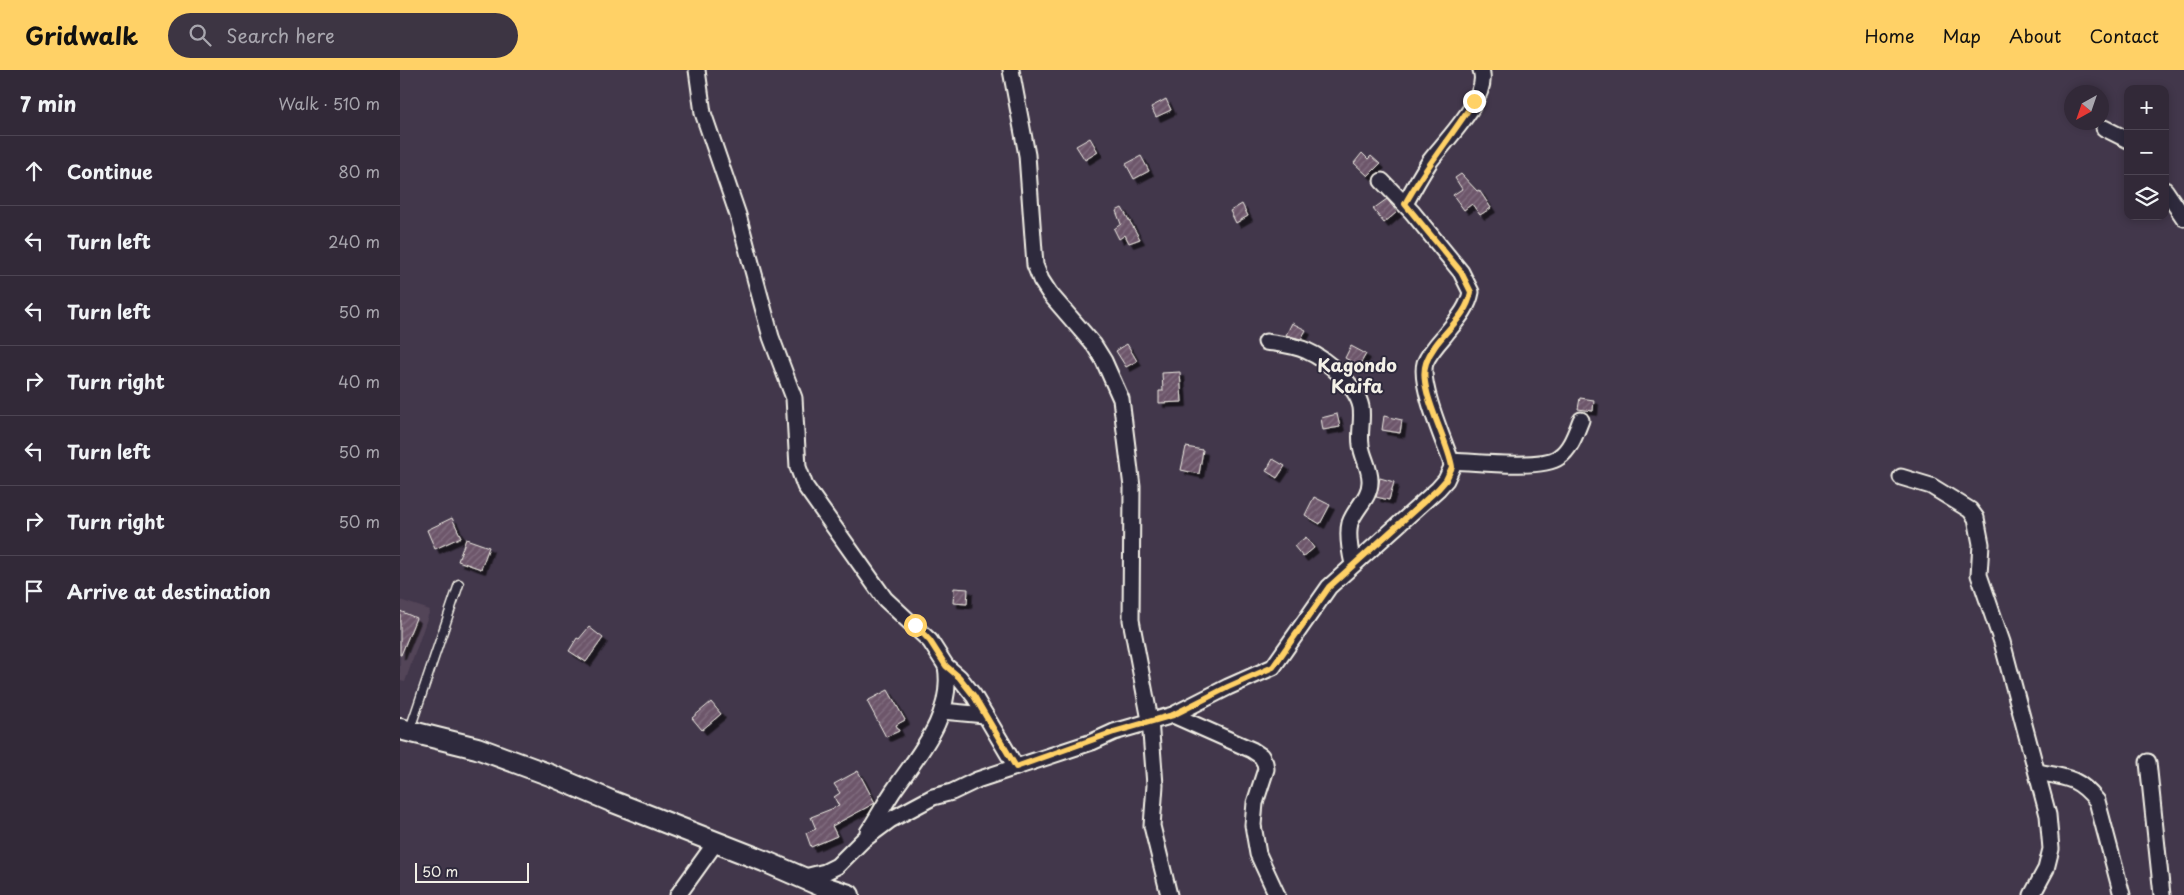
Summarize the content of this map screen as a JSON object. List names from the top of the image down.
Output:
{
  "districts": ["Kagondo Kaifa"],
  "scale_bar": "50 m",
  "north": "bottom left",
  "page": {
    "header": "Gridwalk",
    "search": "Search here",
    "nav": [
      "Home",
      "Map",
      "About",
      "Contact"
    ],
    "heading": ["7 min", "Walk · 510 m"],
    "map_buttons": ["+", "−"],
    "list": [
      ["Continue", "80 m"],
      ["Turn left", "240 m"],
      ["Turn left", "50 m"],
      ["Turn right", "40 m"],
      ["Turn left", "50 m"],
      ["Turn right", "50 m"],
      "Arrive at destination"
    ],
    "scale": "50 m"
  }
}
